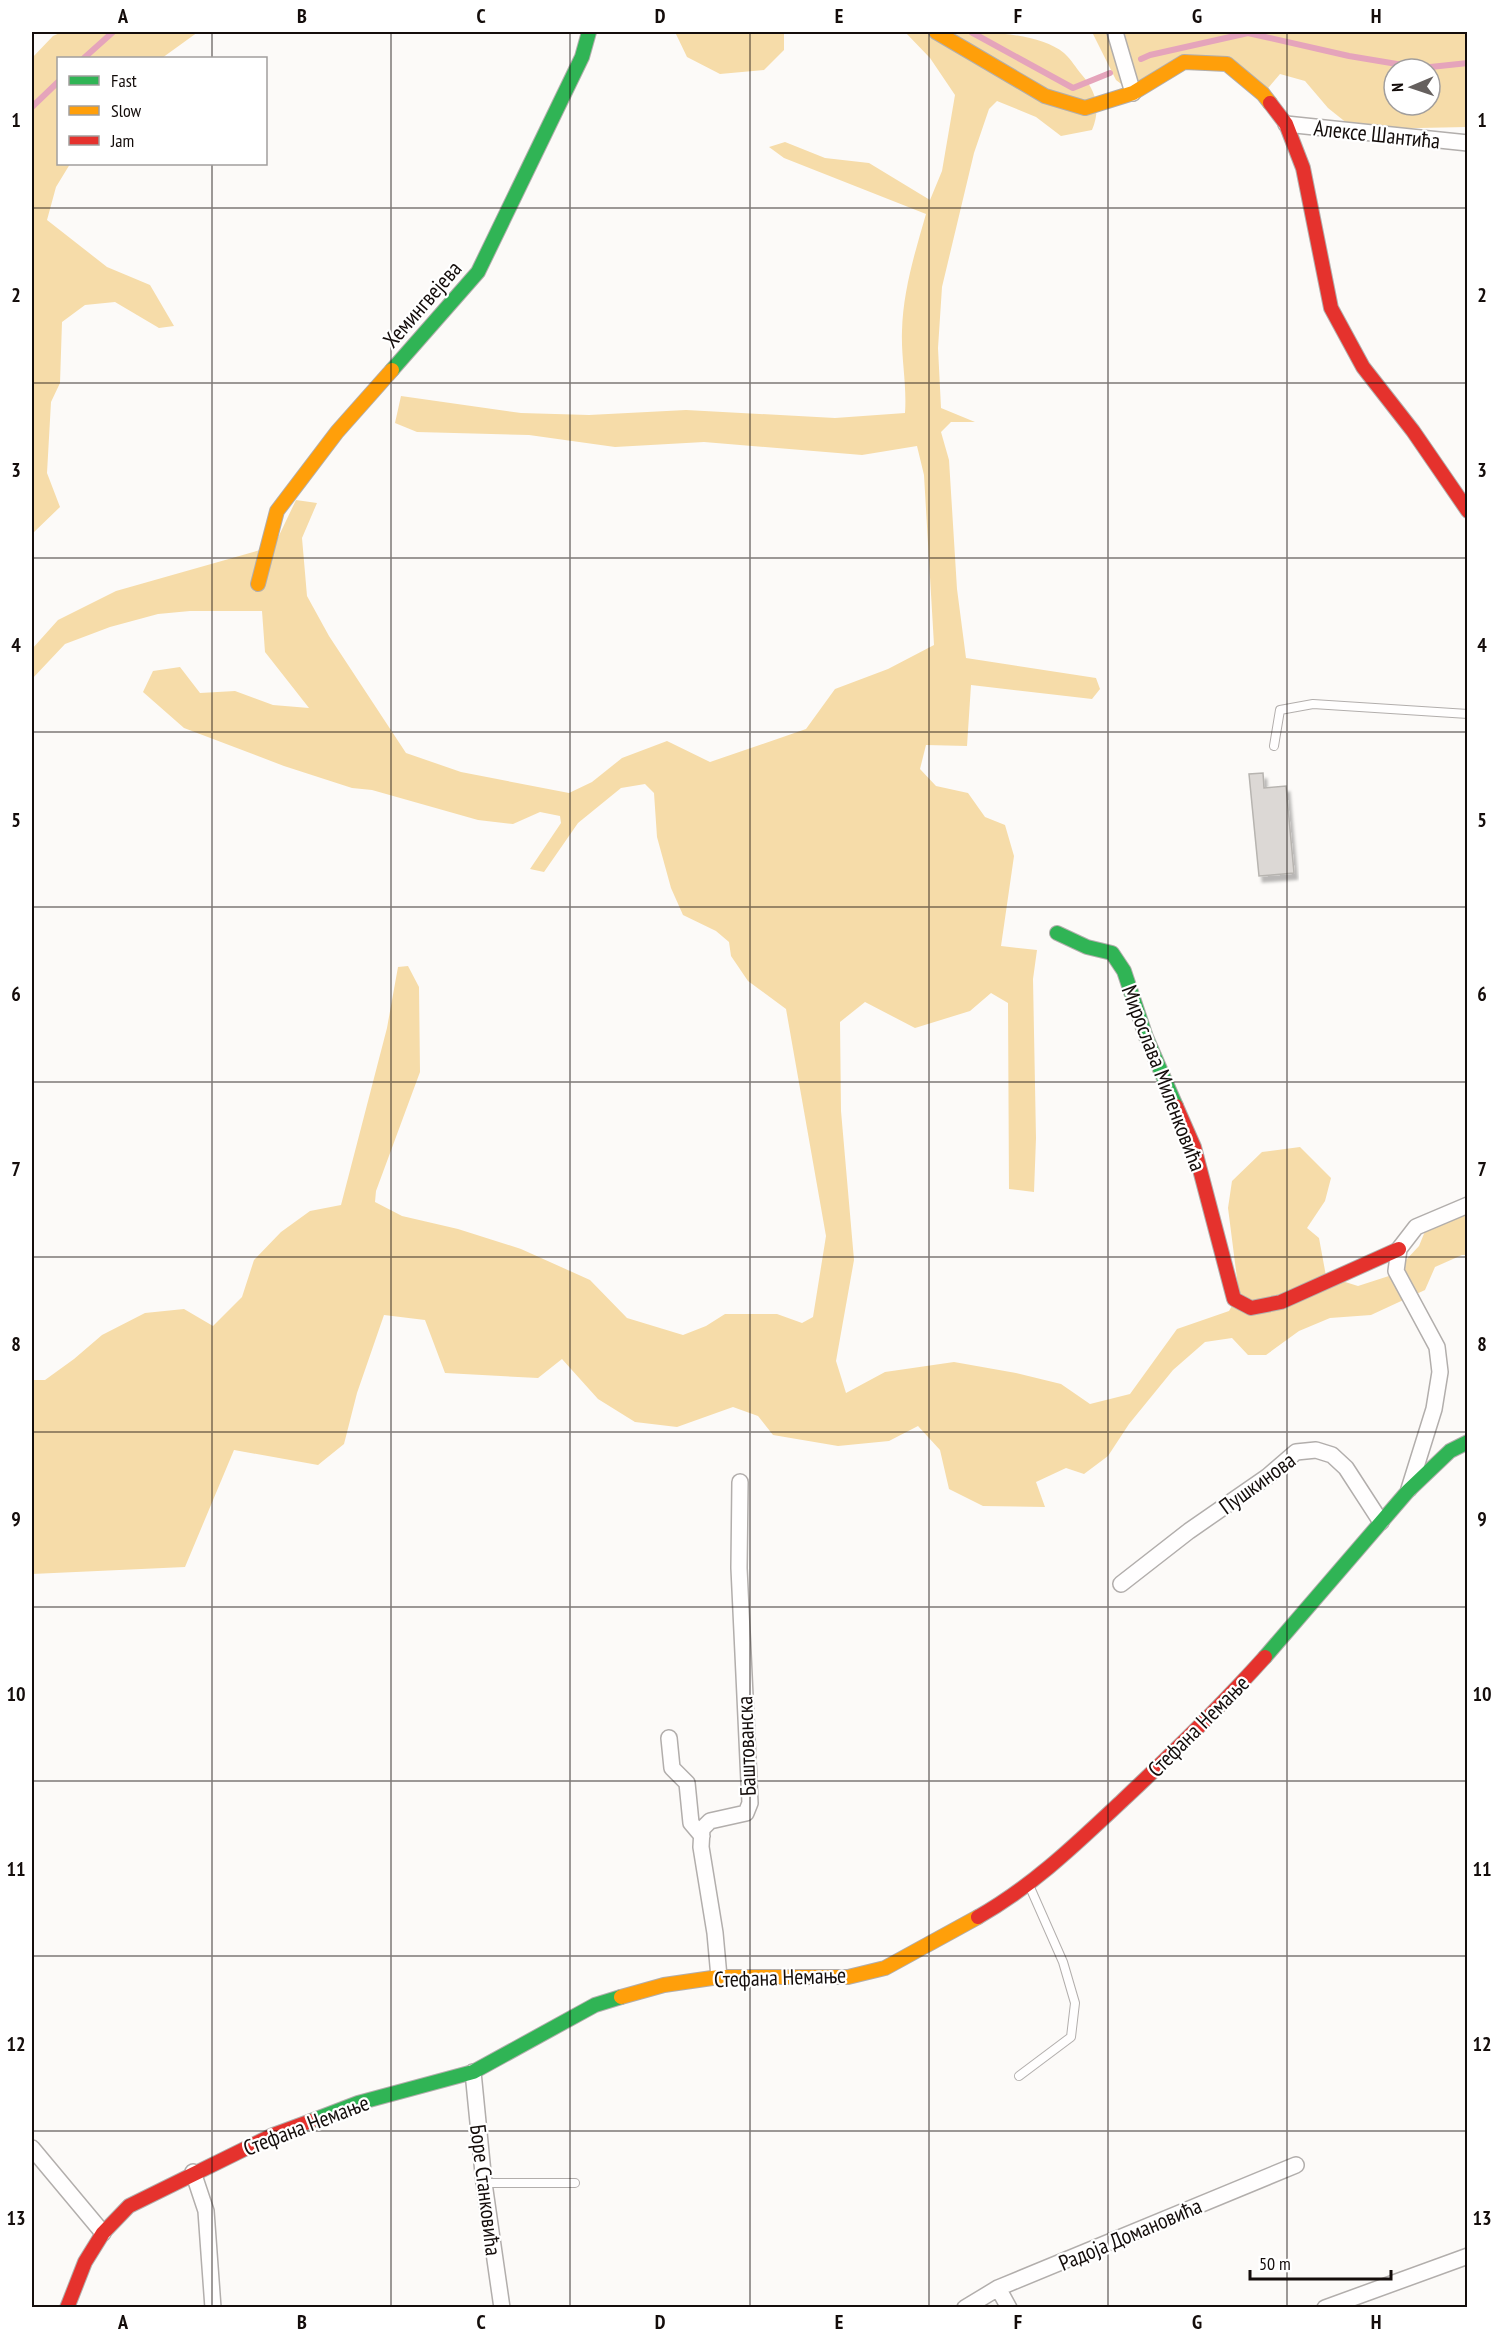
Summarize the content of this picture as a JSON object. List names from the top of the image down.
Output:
{
  "streets": {
    "street": [
      "Алексе Шантића",
      "Хемингвејева",
      "Мирослава Миленковића",
      "Пушкинова",
      "Стефана Немање",
      "Баштованска",
      "Боре Станковића",
      "Радоја Домановића"
    ]
  },
  "crossings": [
    ["Мирослава Миленковића", "Стефана Немање"],
    ["Пушкинова", "Стефана Немање"],
    ["Стефана Немање", "Боре Станковића"]
  ],
  "legend": ["Fast", "Slow", "Jam"],
  "scale_bar": "50 m",
  "north": "left",
  "grid": {
    "columns": [
      "A",
      "B",
      "C",
      "D",
      "E",
      "F",
      "G",
      "H"
    ],
    "rows": [
      "1",
      "2",
      "3",
      "4",
      "5",
      "6",
      "7",
      "8",
      "9",
      "10",
      "11",
      "12",
      "13"
    ]
  }
}
